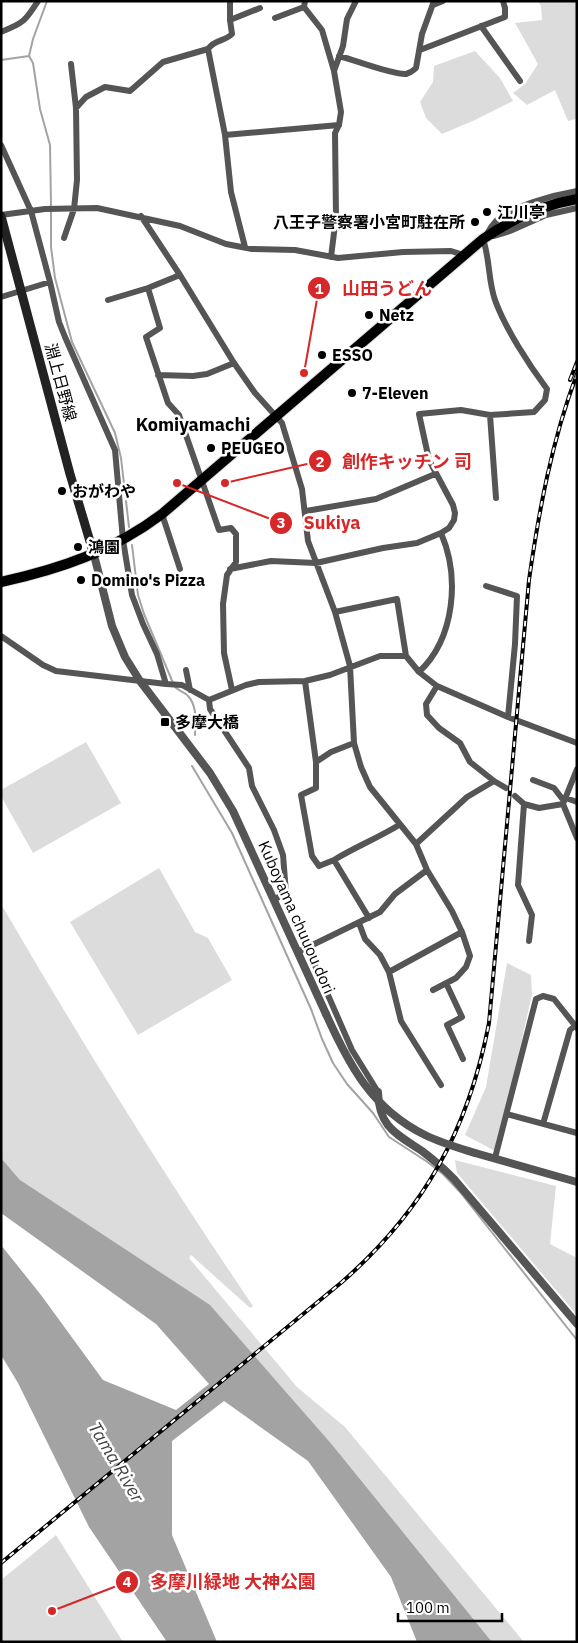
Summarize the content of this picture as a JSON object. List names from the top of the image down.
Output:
{
  "streets": {
    "main road": ["淵上日野線"],
    "street": ["Kuboyama chuuou dori"]
  },
  "crossings": [
    ["淵上日野線", "Kuboyama chuuou dori"]
  ],
  "districts": ["Komiyamachi"],
  "water": ["Tama River"],
  "places": {
    "other": [
      "江川亭",
      "八王子警察署小宮町駐在所",
      "Netz",
      "ESSO",
      "山田うどん",
      "7-Eleven",
      "PEUGEO",
      "Sukiya",
      "創作キッチン 司",
      "おがわや",
      "鴻園",
      "Domino's Pizza",
      "多摩川緑地 大神公園"
    ],
    "transit": ["多摩大橋"]
  },
  "scale_bar": "100 m"
}
